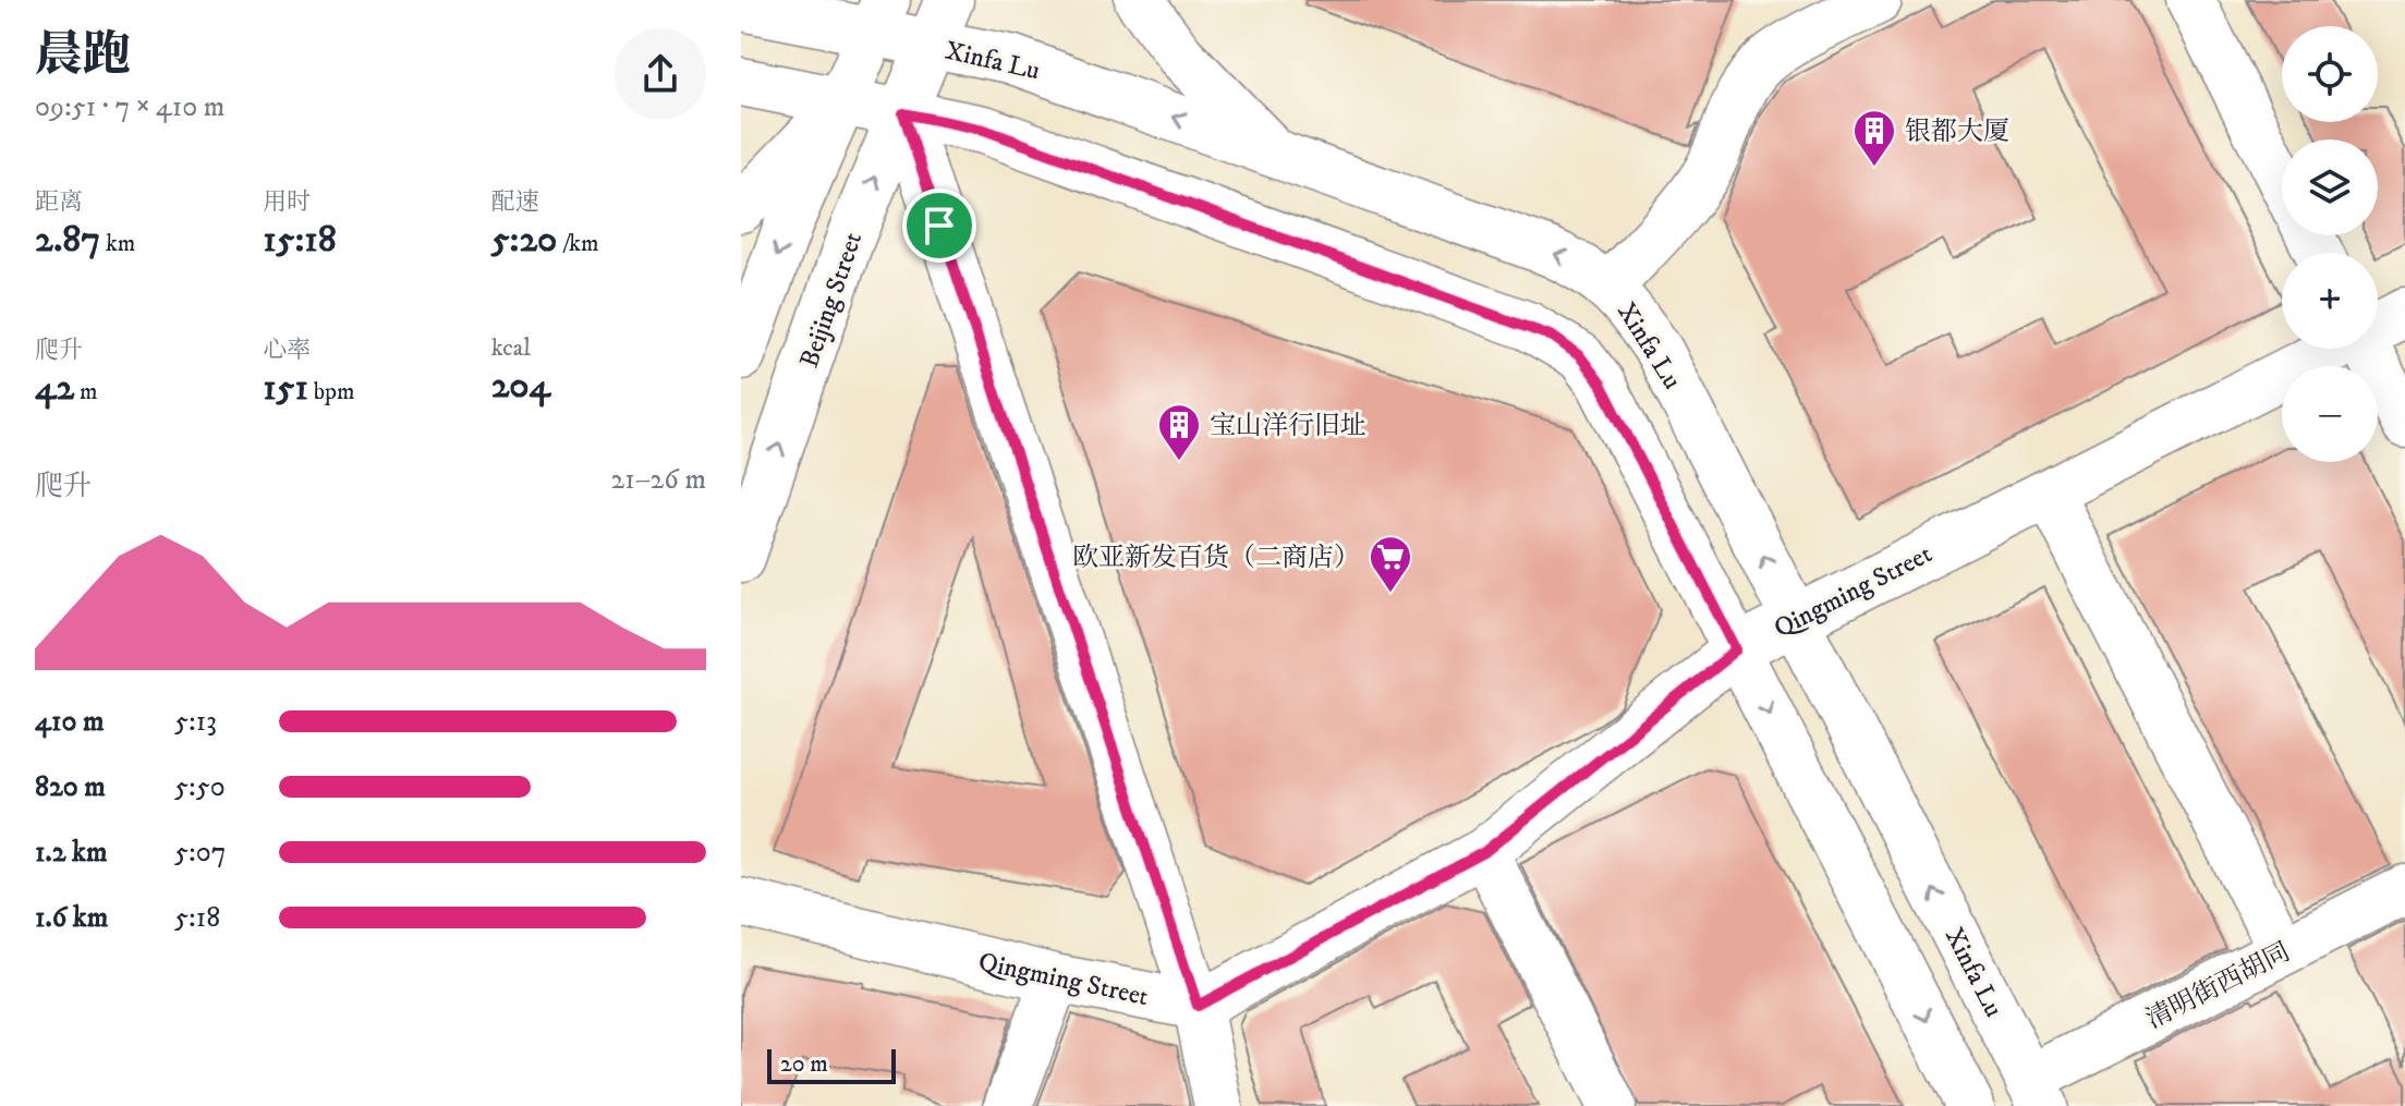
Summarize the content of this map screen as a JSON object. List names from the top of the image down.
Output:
{
  "streets": {
    "main road": [
      "Xinfa Lu",
      "Beijing Street",
      "Qingming Street",
      "清明街西胡同"
    ]
  },
  "crossings": [
    ["Xinfa Lu", "Beijing Street"],
    ["Xinfa Lu", "Qingming Street"],
    ["Xinfa Lu", "清明街西胡同"]
  ],
  "places": {
    "building": ["银都大厦", "宝山洋行旧址"],
    "supermarket": ["欧亚新发百货（二商店）"]
  },
  "scale_bar": "20 m",
  "page": {
    "heading": ["晨跑", "09:51 · 7 × 410 m"],
    "map_buttons": ["+", "−"],
    "stats": [
      ["距离", "2.87 km"],
      ["用时", "15:18"],
      ["配速", "5:20 /km"],
      ["爬升", "42 m"],
      ["心率", "151 bpm"],
      ["kcal", "204"]
    ],
    "chart": ["爬升", "21–26 m"],
    "list": [
      {
        "name": "410 m",
        "note": "5:13"
      },
      {
        "name": "820 m",
        "note": "5:50"
      },
      {
        "name": "1.2 km",
        "note": "5:07"
      },
      {
        "name": "1.6 km",
        "note": "5:18"
      }
    ],
    "scale": "20 m"
  }
}
